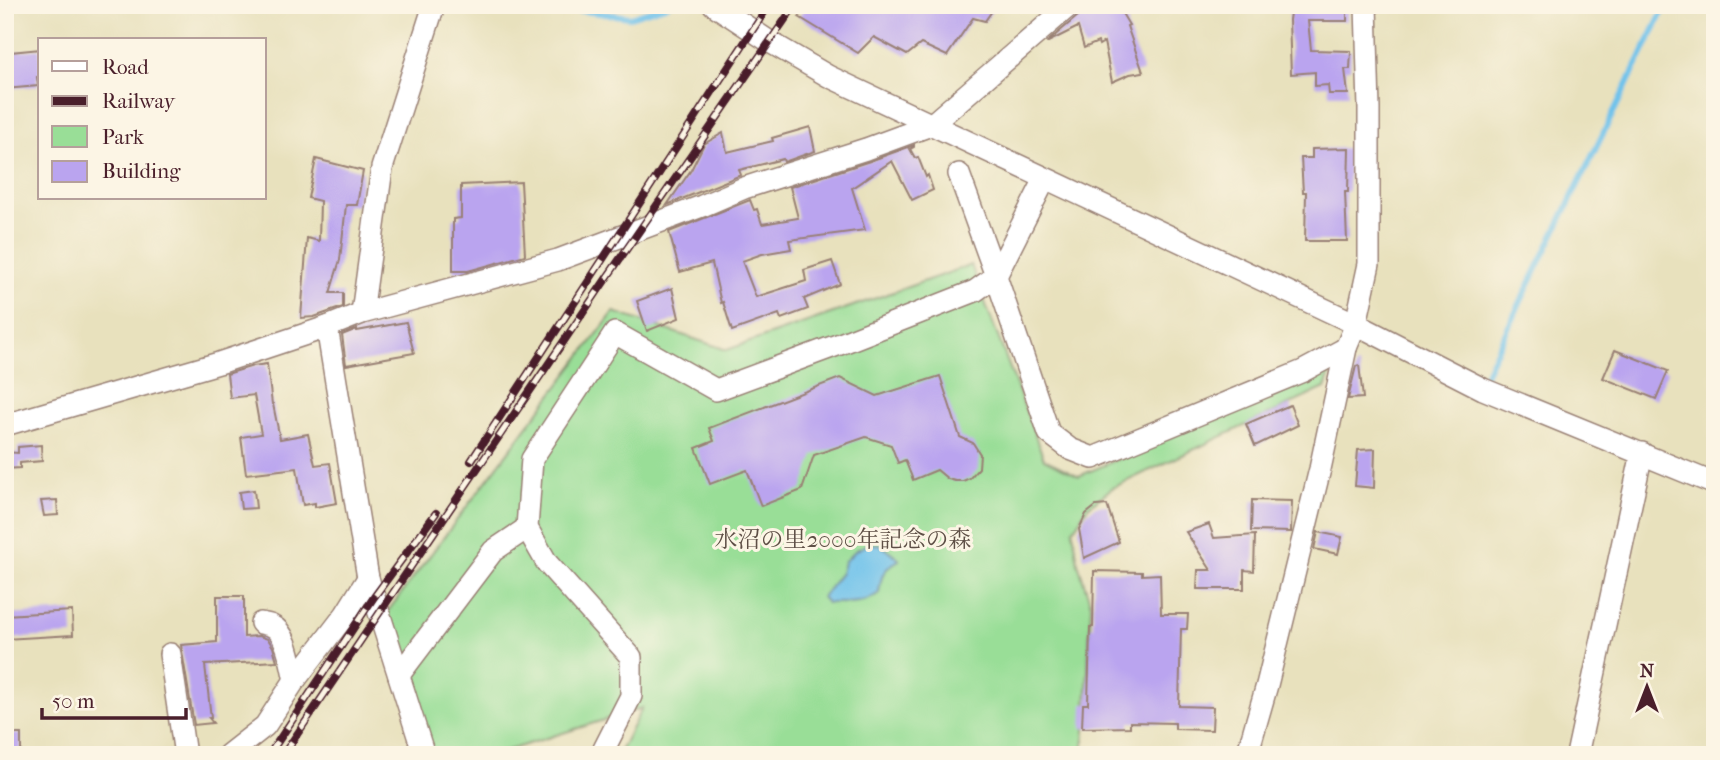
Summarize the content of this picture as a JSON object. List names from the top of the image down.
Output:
{
  "parks": ["水沼の里2000年記念の森"],
  "legend": [
    "Road",
    "Railway",
    "Park",
    "Building"
  ],
  "scale_bar": "50 m",
  "north": "top"
}
